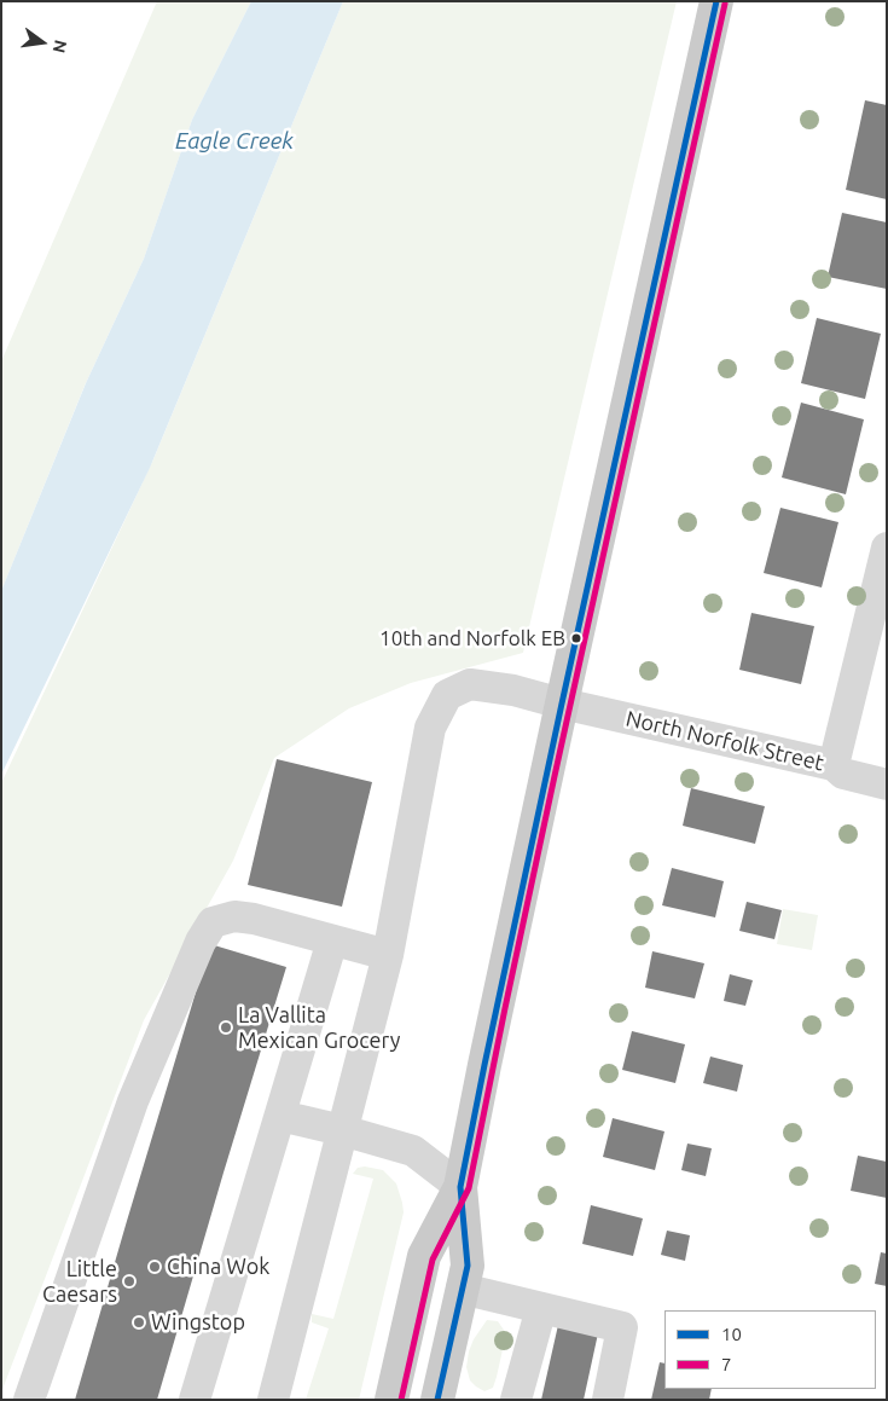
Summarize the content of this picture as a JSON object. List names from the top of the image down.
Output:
{
  "streets": {
    "street": ["North Norfolk Street"]
  },
  "water": ["Eagle Creek"],
  "places": [
    "10th and Norfolk EB",
    "La Vallita Mexican Grocery",
    "China Wok",
    "Little Caesars",
    "Wingstop"
  ],
  "lines": ["transit line 10", "transit line 7"],
  "legend": ["10", "7"],
  "north": "right"
}
